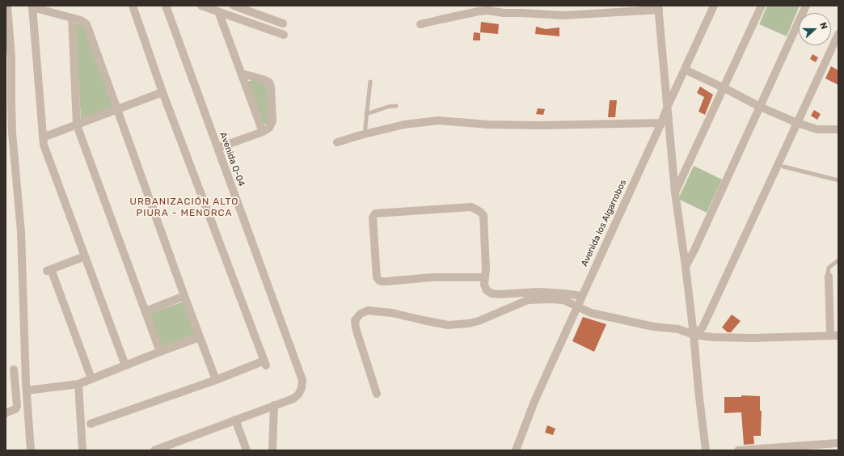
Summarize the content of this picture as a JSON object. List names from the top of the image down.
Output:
{
  "streets": {
    "street": ["Avenida Q-04", "Avenida los Algarrobos"]
  },
  "districts": ["URBANIZACIÓN ALTO PIURA - MENORCA"],
  "north": "right"
}
